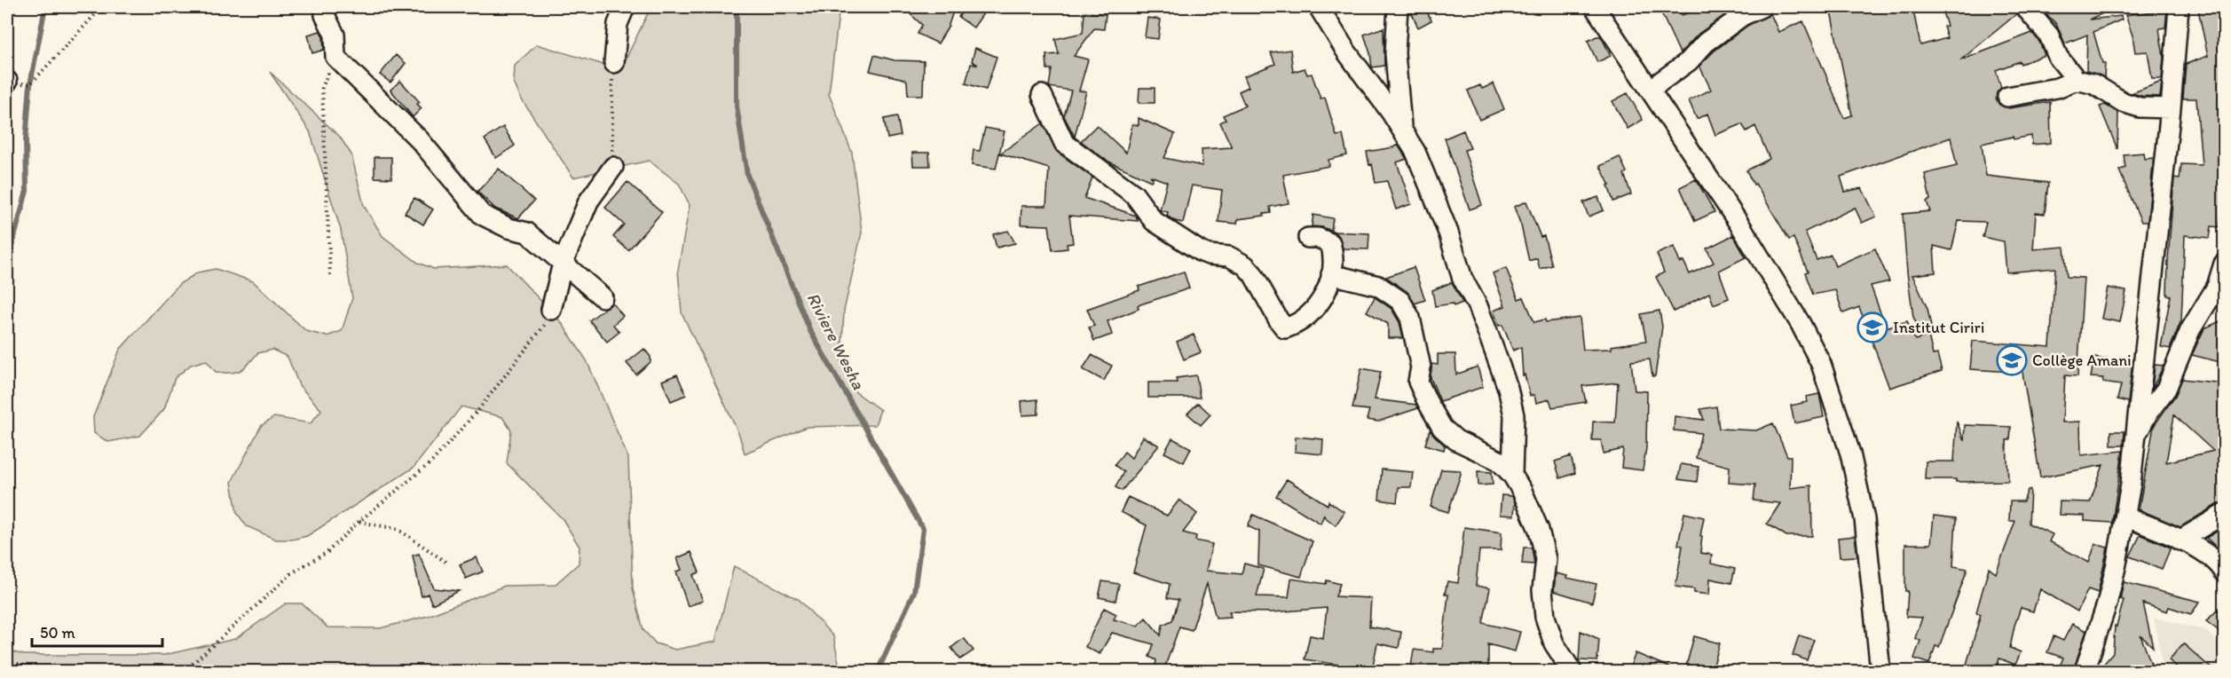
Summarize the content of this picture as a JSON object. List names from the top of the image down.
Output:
{
  "water": ["Riviere Wesha"],
  "places": {
    "school or university": ["Institut Ciriri", "Collège Amani"]
  },
  "scale_bar": "50 m"
}
